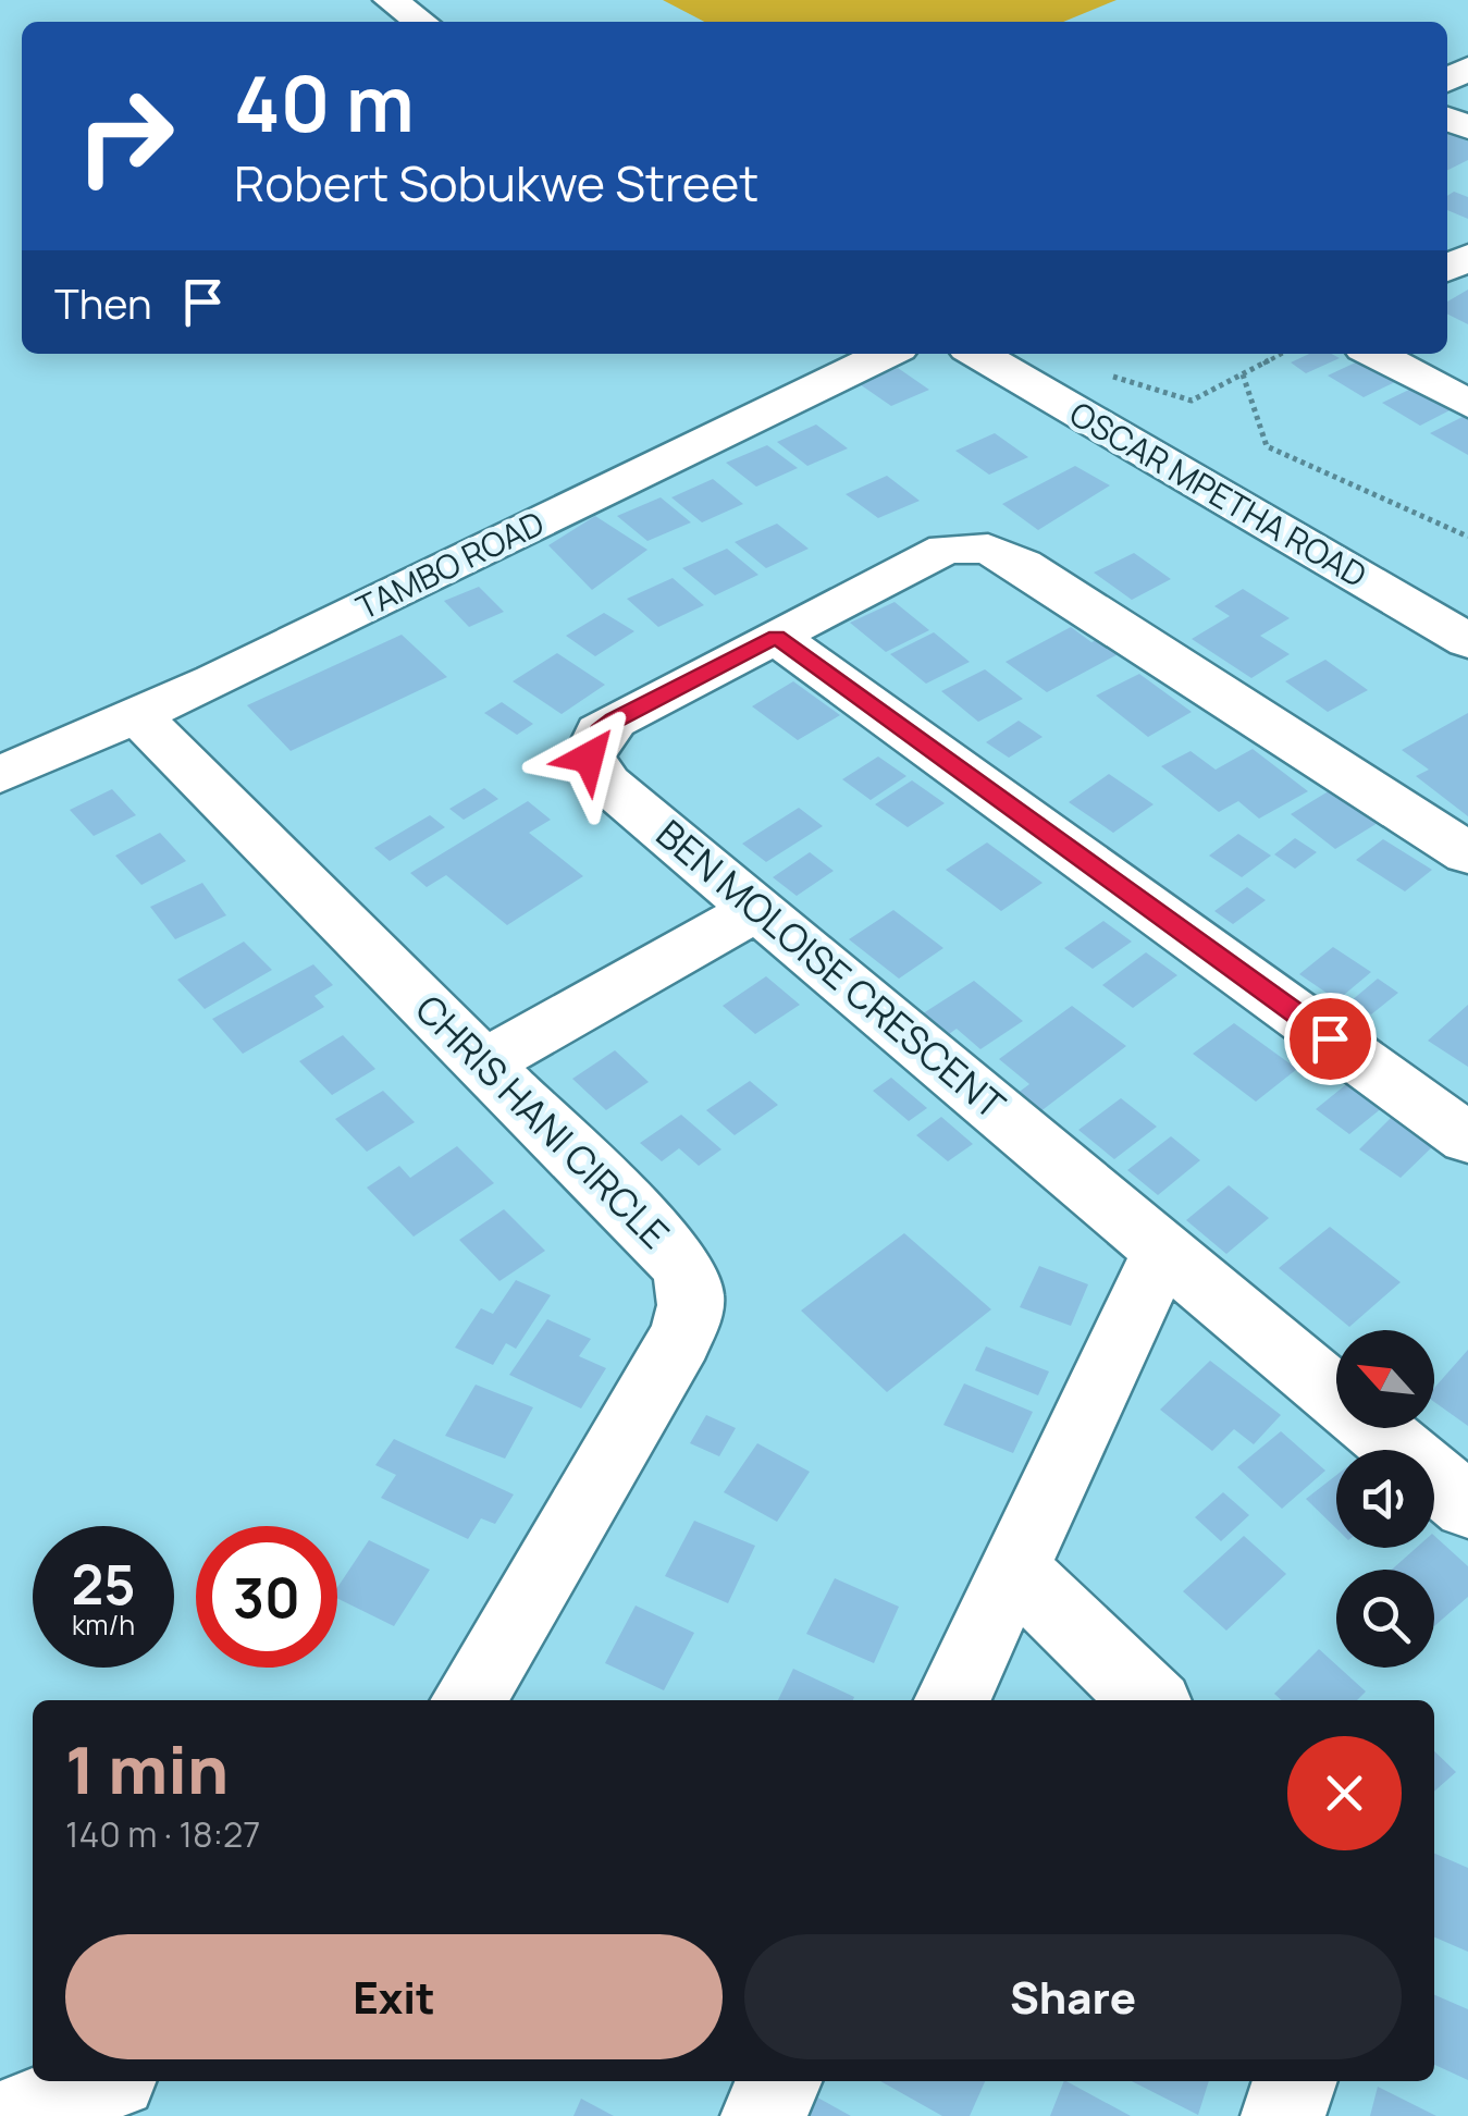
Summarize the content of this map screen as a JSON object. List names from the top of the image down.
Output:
{
  "streets": {
    "street": [
      "OSCAR MPETHA ROAD",
      "TAMBO ROAD",
      "BEN MOLOISE CRESCENT",
      "CHRIS HANI CIRCLE"
    ]
  },
  "crossings": [
    ["TAMBO ROAD", "CHRIS HANI CIRCLE"]
  ],
  "north": "top left",
  "page": {
    "turn": ["40 m", "Robert Sobukwe Street"],
    "then": "Then",
    "speed": "25 km/h",
    "limit": "30",
    "heading": ["1 min", "140 m · 18:27"],
    "buttons": ["Exit", "Share"]
  }
}
